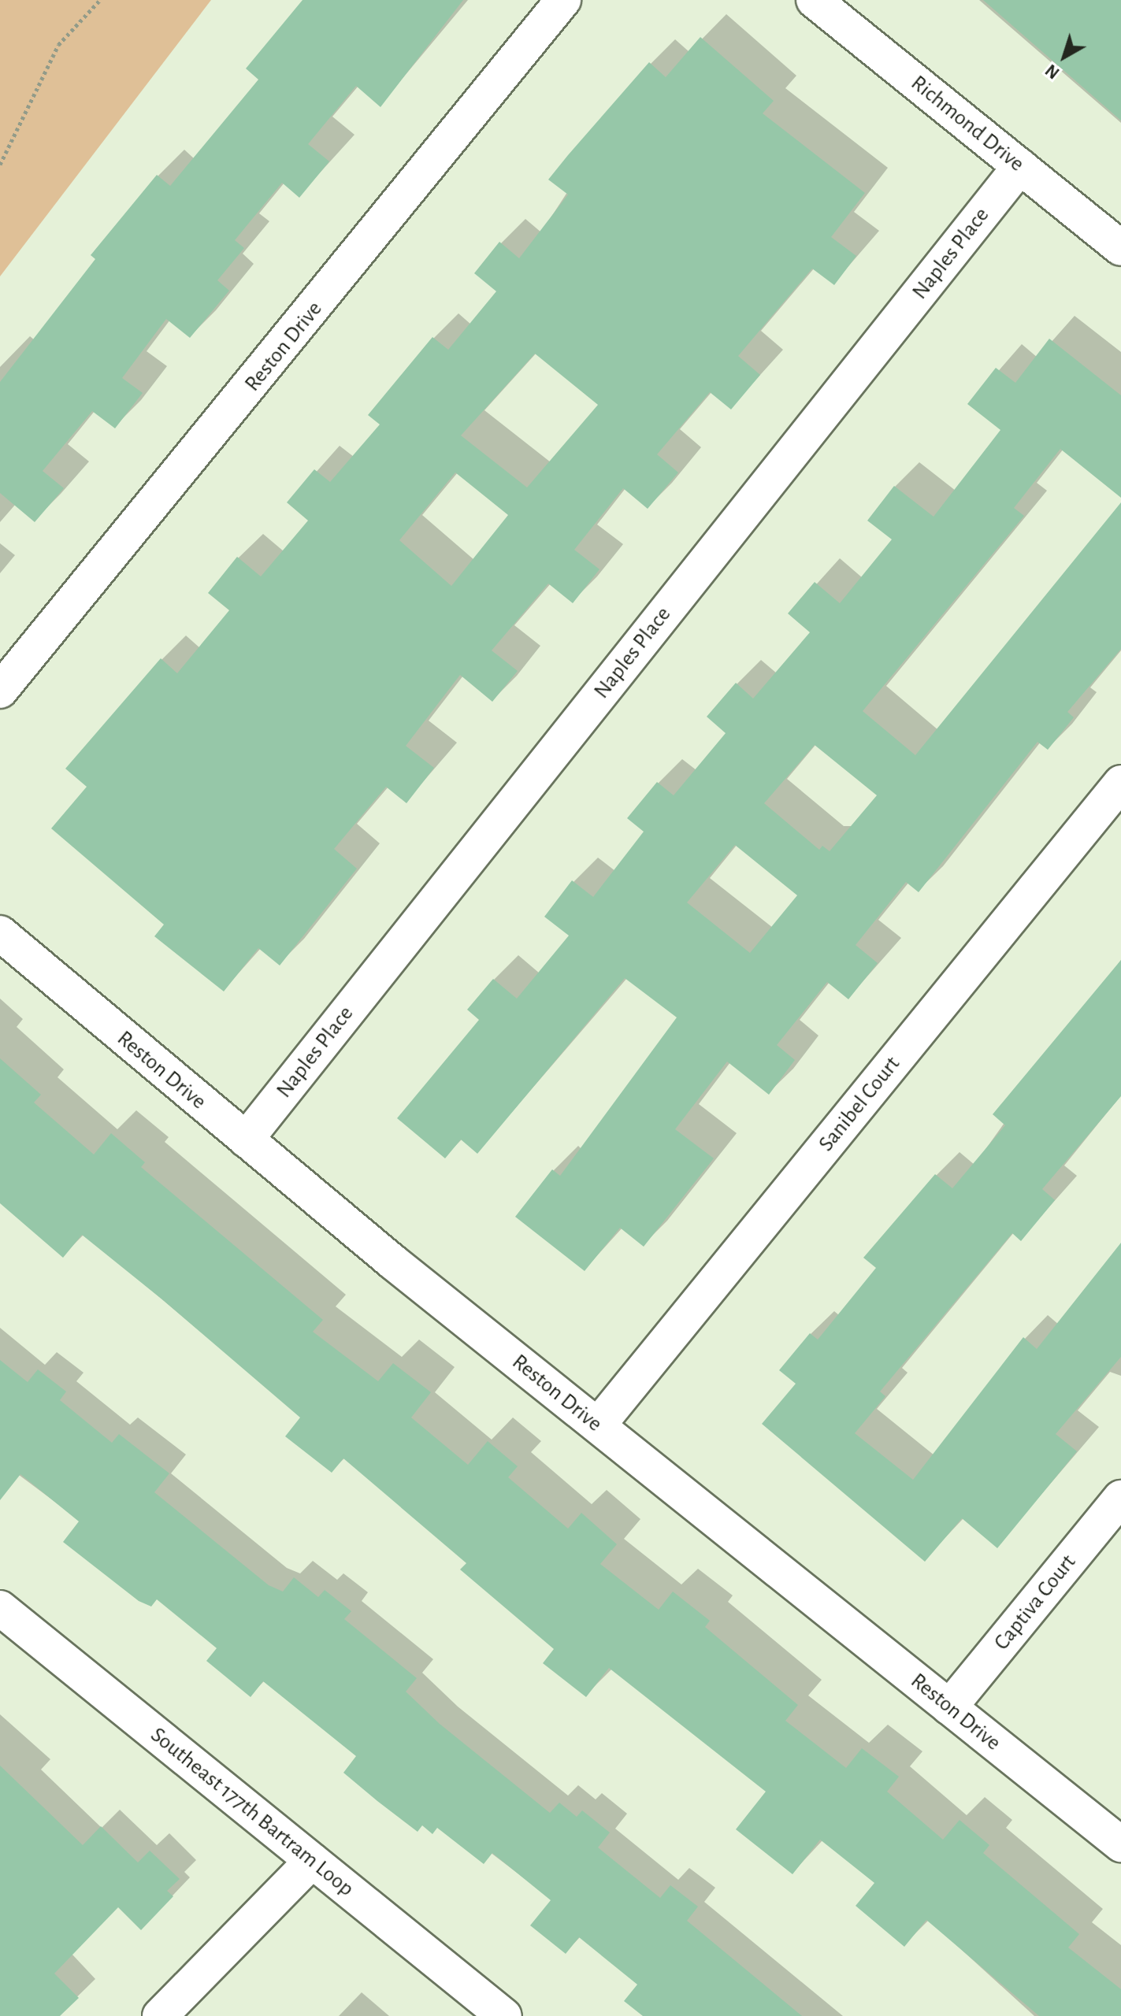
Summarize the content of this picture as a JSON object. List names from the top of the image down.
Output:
{
  "streets": {
    "street": [
      "Richmond Drive",
      "Naples Place",
      "Reston Drive",
      "Sanibel Court",
      "Captiva Court",
      "Southeast 177th Bartram Loop"
    ]
  },
  "crossings": [
    ["Richmond Drive", "Naples Place"],
    ["Naples Place", "Reston Drive"],
    ["Reston Drive", "Sanibel Court"],
    ["Reston Drive", "Captiva Court"]
  ],
  "north": "bottom left"
}
